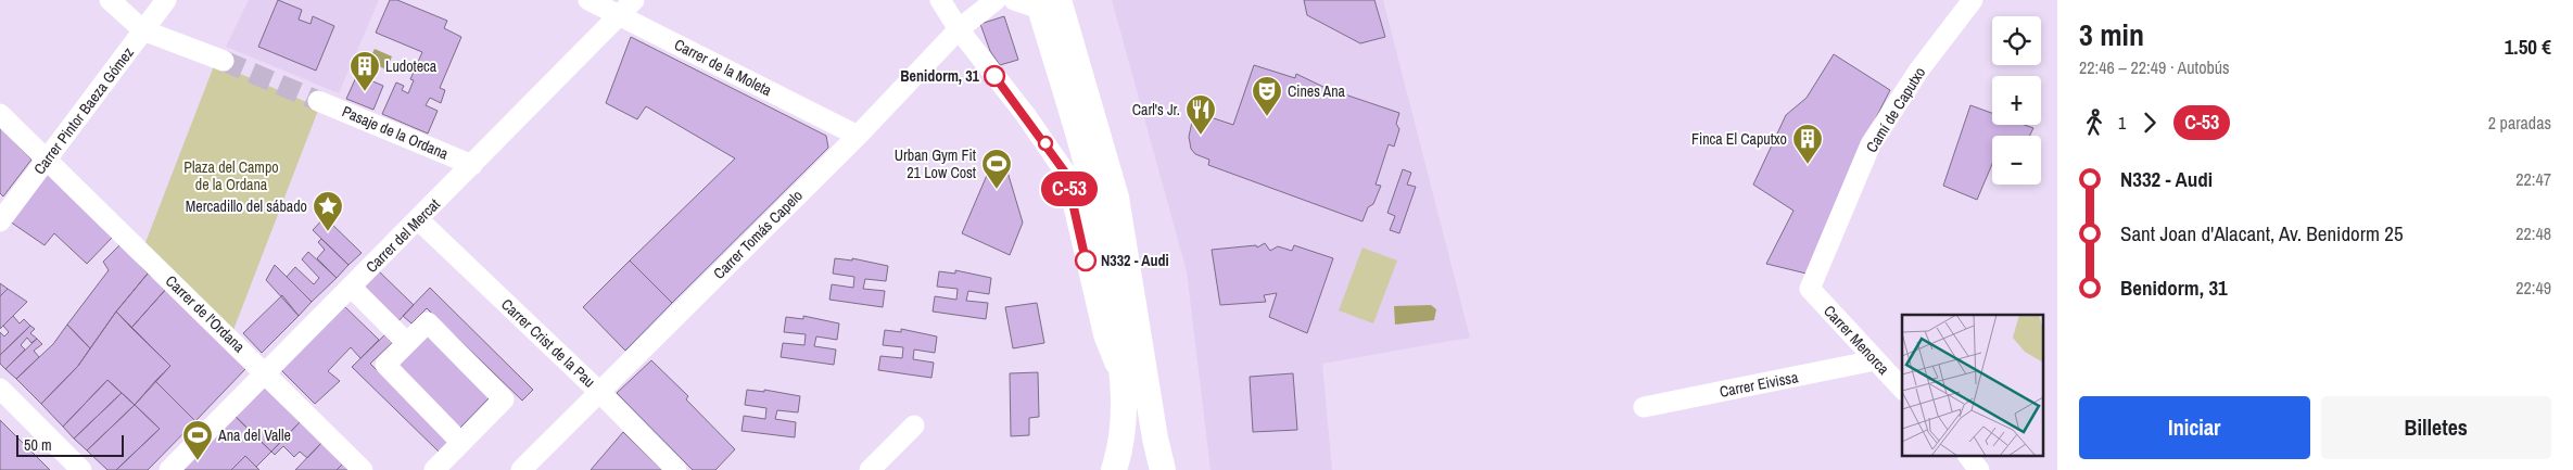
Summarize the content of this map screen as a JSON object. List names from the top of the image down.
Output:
{
  "streets": {
    "street": [
      "Carrer de la Moleta",
      "Camí de Caputxo",
      "Carrer Pintor Baeza Gómez",
      "Pasaje de la Ordana",
      "Carrer Tomás Capelo",
      "Carrer del Mercat",
      "Carrer de l'Ordana",
      "Carrer Menorca",
      "Carrer Crist de la Pau",
      "Carrer Eivissa"
    ]
  },
  "crossings": [
    ["Carrer de la Moleta", "Carrer Tomás Capelo"],
    ["Carrer de la Moleta", "Carrer del Mercat"],
    ["Camí de Caputxo", "Carrer Menorca"],
    ["Carrer Pintor Baeza Gómez", "Carrer de l'Ordana"],
    ["Pasaje de la Ordana", "Carrer del Mercat"],
    ["Carrer Tomás Capelo", "Carrer Crist de la Pau"],
    ["Carrer del Mercat", "Carrer de l'Ordana"],
    ["Carrer del Mercat", "Carrer Crist de la Pau"],
    ["Carrer Menorca", "Carrer Eivissa"]
  ],
  "parks": ["Plaza del Campo de la Ordana"],
  "places": {
    "other": ["Benidorm, 31", "N332 - Audi"],
    "building": ["Ludoteca", "Finca El Caputxo"],
    "theatre": ["Cines Ana"],
    "restaurant": ["Carl's Jr."],
    "sports": ["Urban Gym Fit 21 Low Cost", "Ana del Valle"],
    "place": ["Mercadillo del sábado"]
  },
  "lines": ["bus line C-53"],
  "scale_bar": "50 m",
  "page": {
    "on_map": "C-53",
    "heading": ["3 min", "22:46 – 22:49 · Autobús", "1.50 €"],
    "map_buttons": ["+", "−"],
    "legs": ["1", "C-53", "2 paradas"],
    "list": [
      {
        "name": "N332 - Audi",
        "value": "22:47"
      },
      {
        "name": "Sant Joan d'Alacant, Av. Benidorm 25",
        "value": "22:48"
      },
      {
        "name": "Benidorm, 31",
        "value": "22:49"
      }
    ],
    "buttons": ["Iniciar", "Billetes"],
    "scale": "50 m"
  }
}
